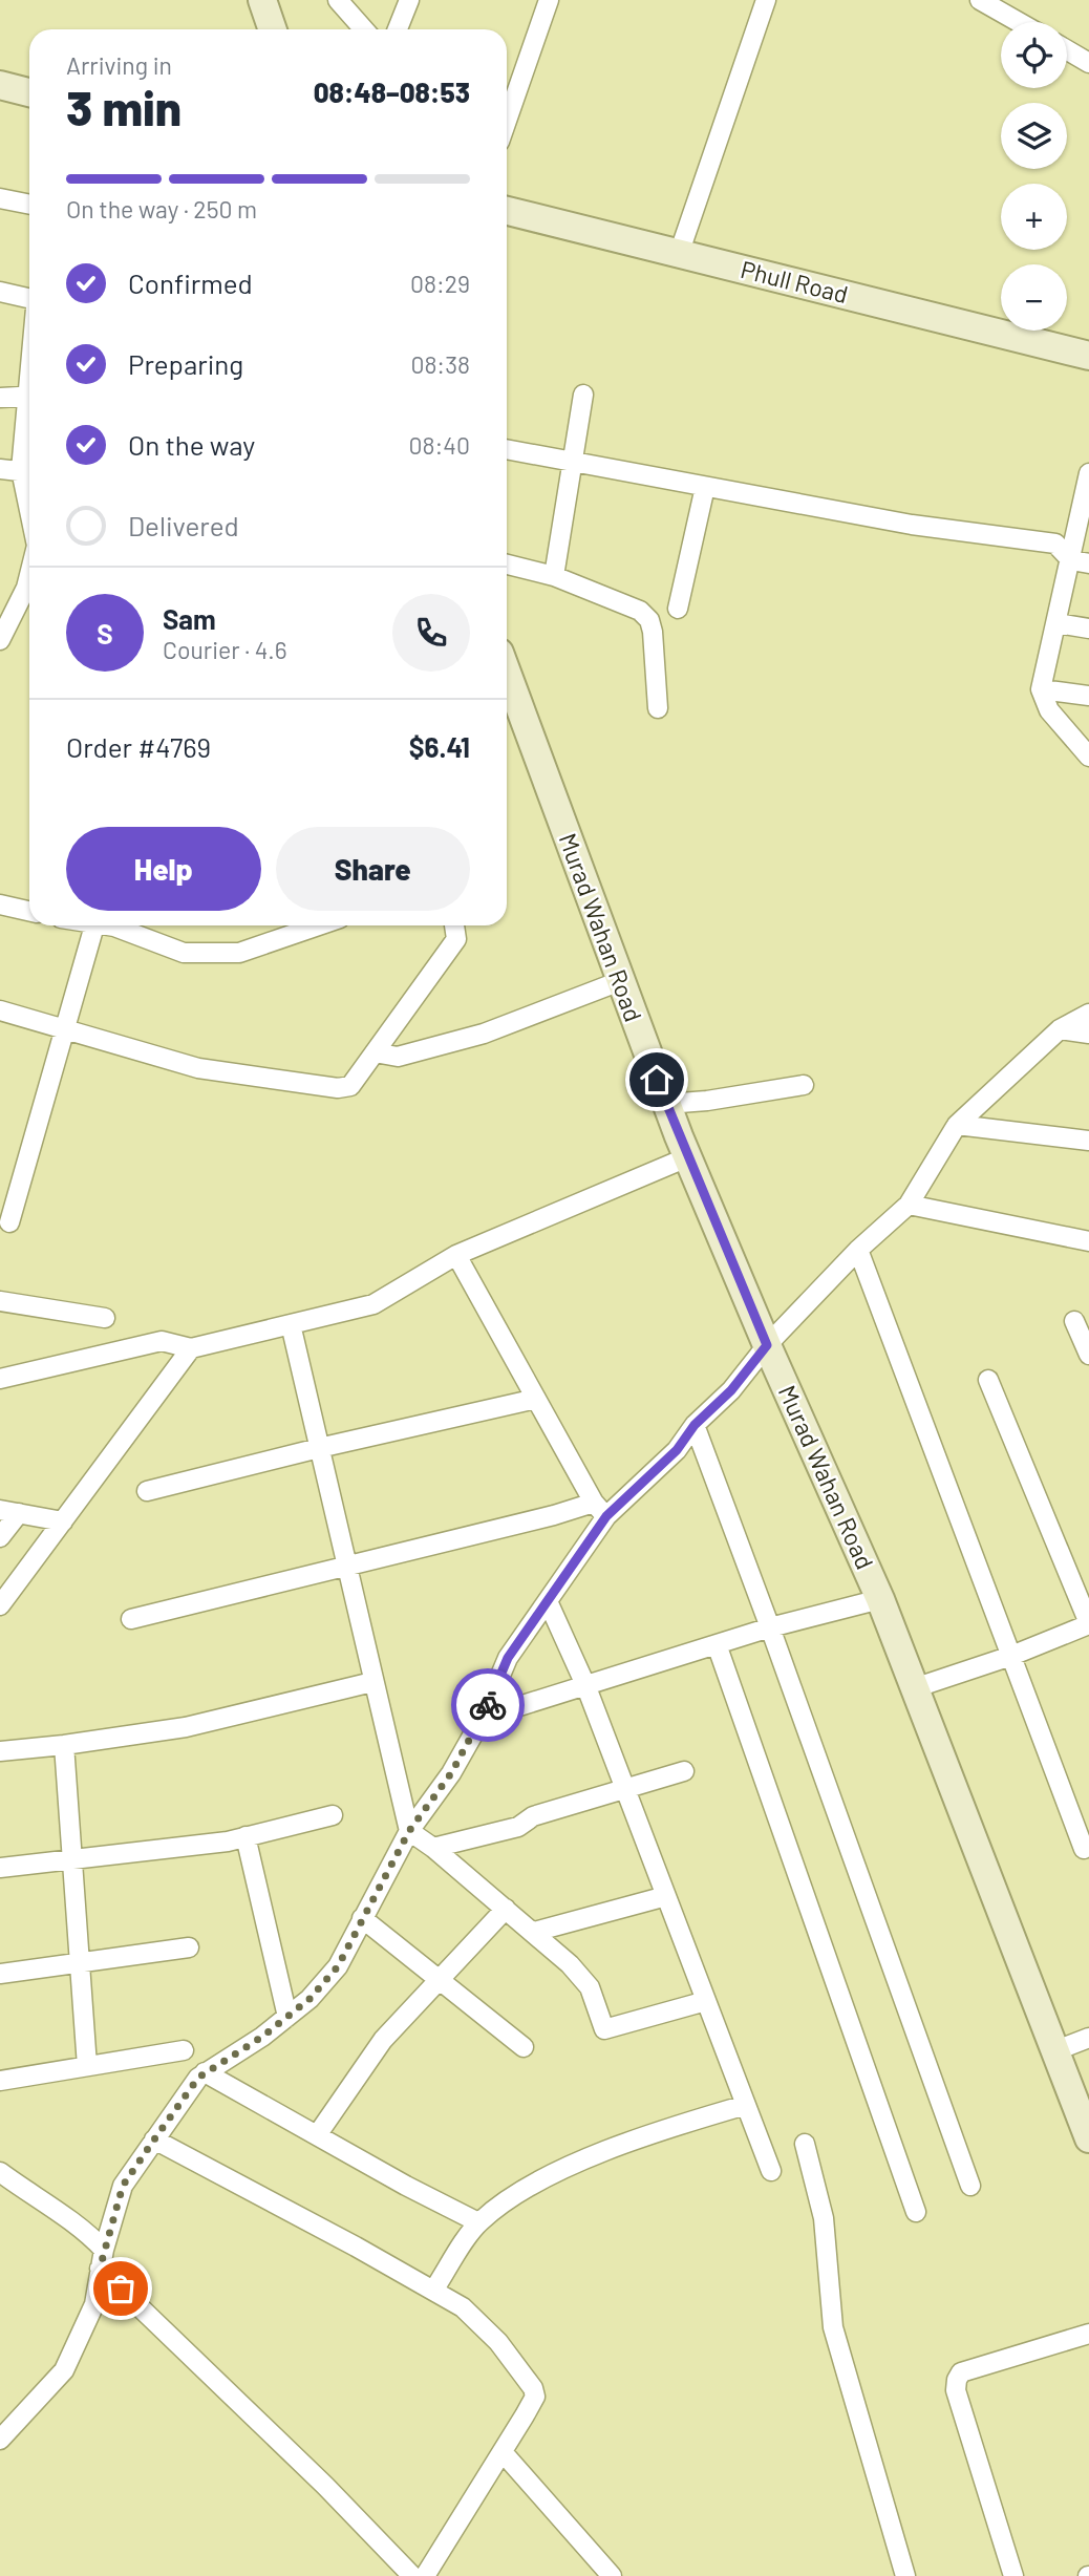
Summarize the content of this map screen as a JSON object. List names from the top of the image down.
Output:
{
  "streets": {
    "street": ["Phull Road", "Murad Wahan Road"]
  },
  "page": {
    "map_buttons": ["+", "−"],
    "heading": ["3 min", "Arriving in", "08:48–08:53"],
    "panel": [
      "Sam",
      "Courier · 4.6",
      "Order #4769",
      "$6.41"
    ],
    "bar": "On the way · 250 m",
    "list": [
      ["Confirmed", "08:29"],
      ["Preparing", "08:38"],
      ["On the way", "08:40"],
      "Delivered"
    ],
    "round": "S",
    "buttons": ["Help", "Share"]
  }
}
